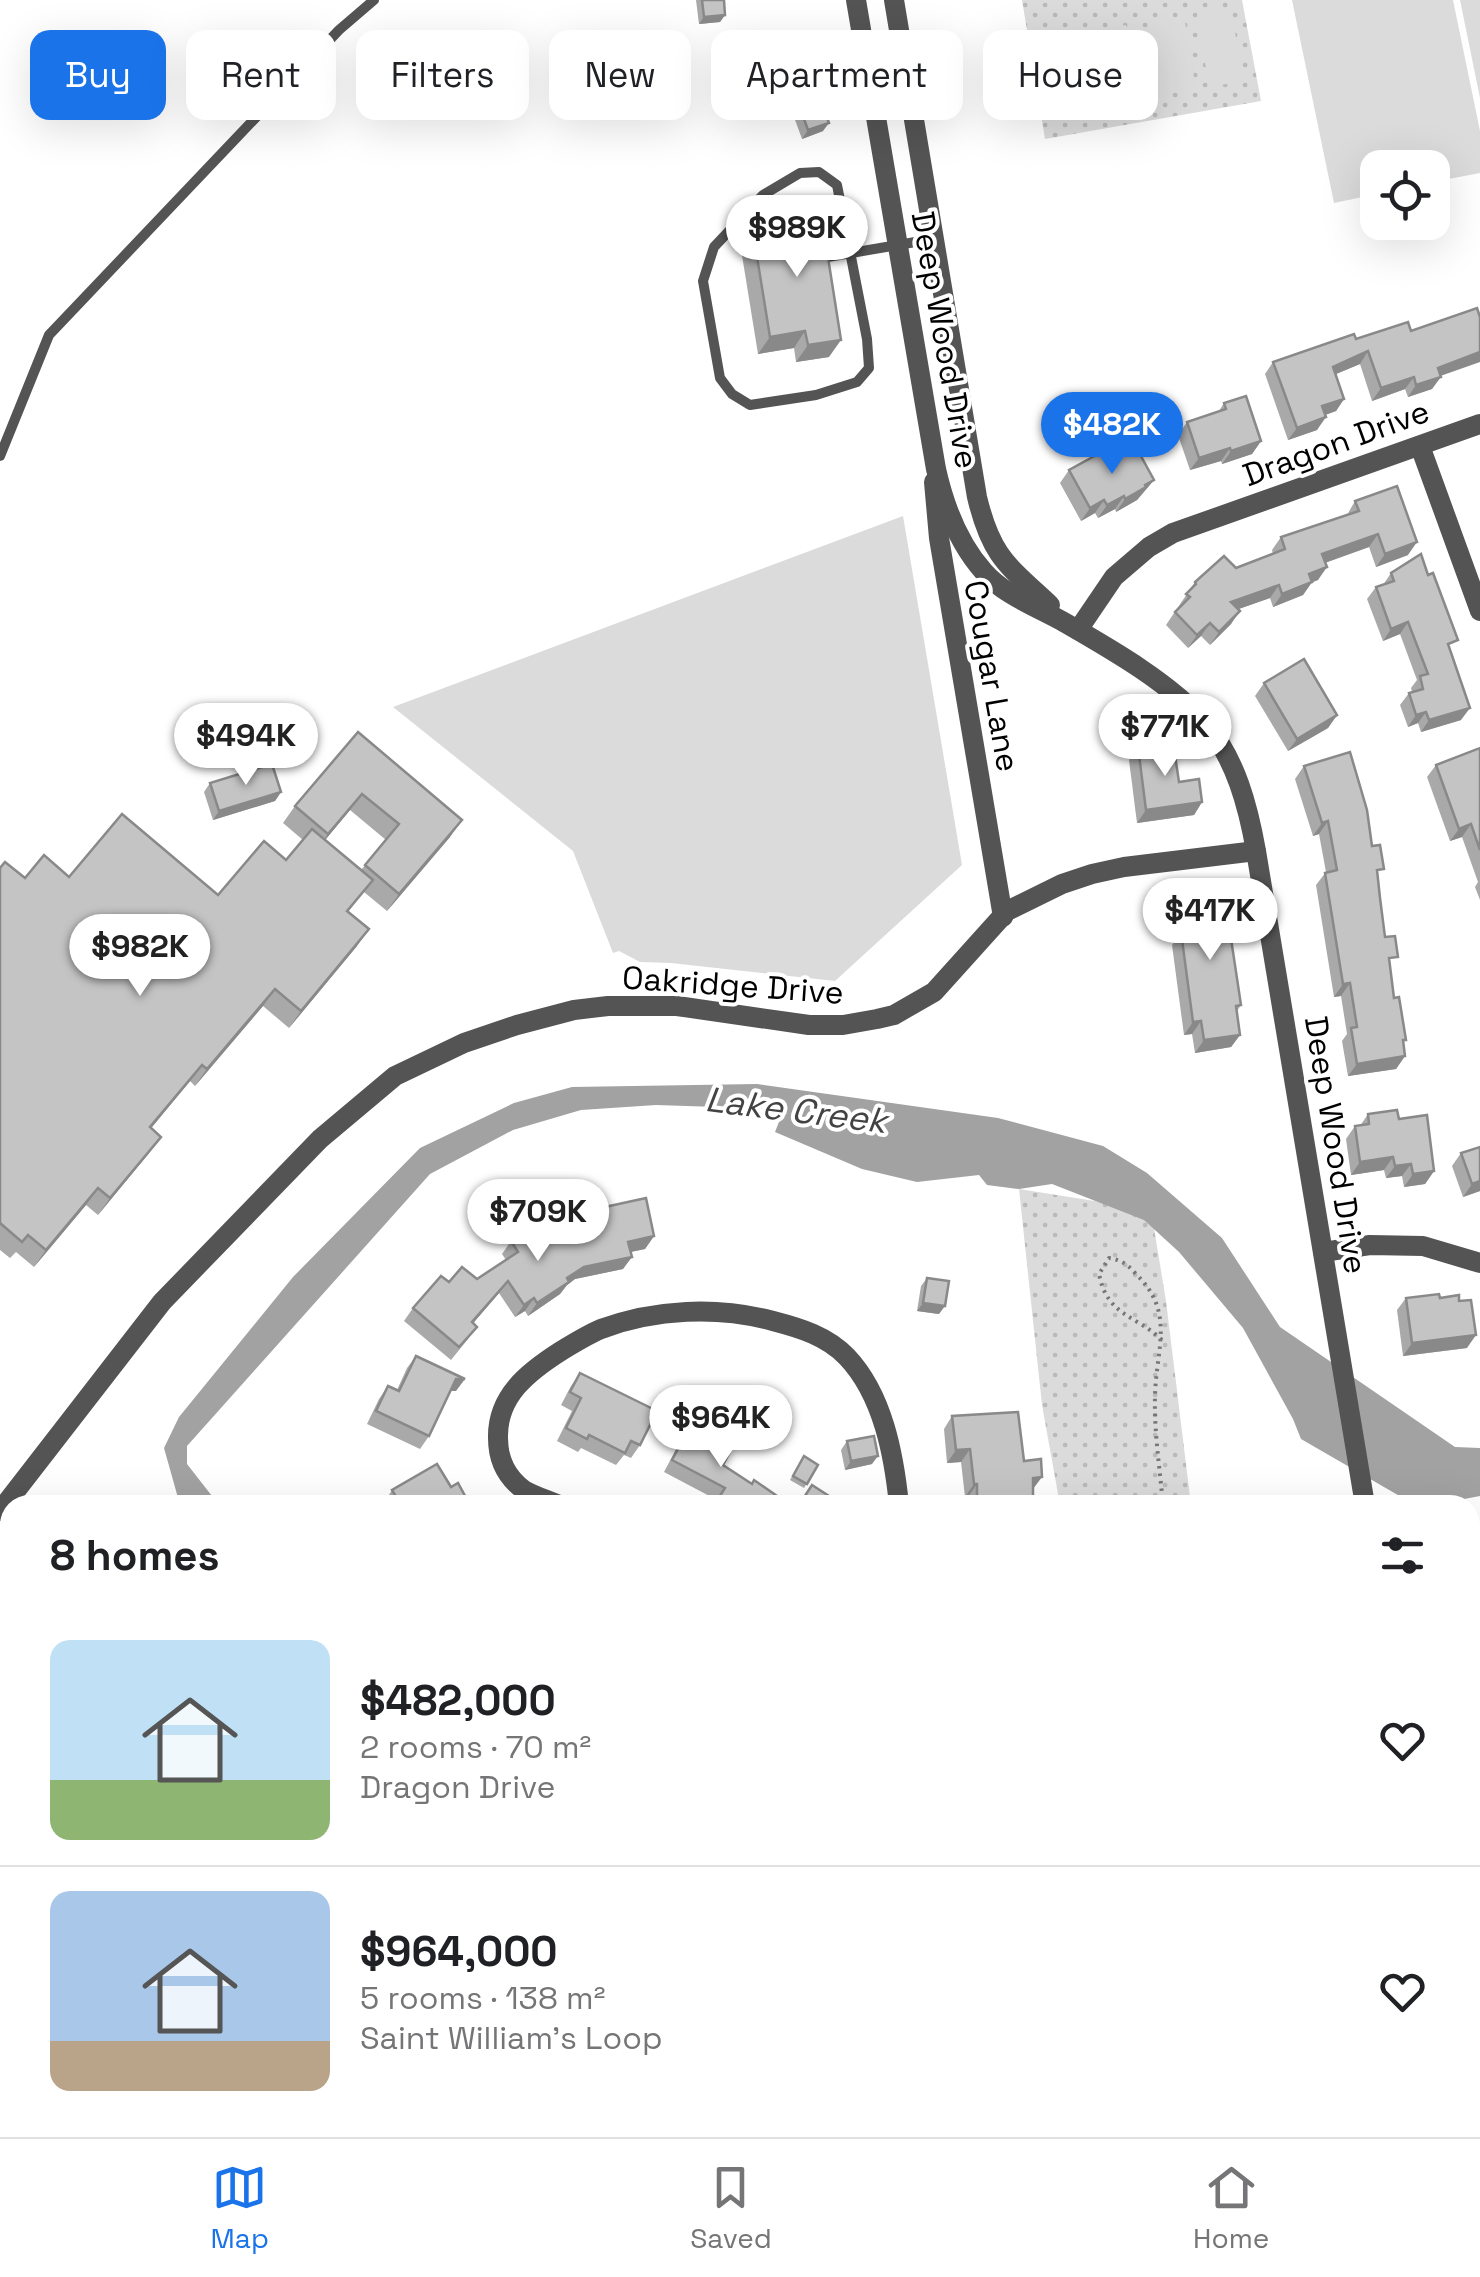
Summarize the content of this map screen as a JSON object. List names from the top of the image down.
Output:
{
  "streets": {
    "street": [
      "Deep Wood Drive",
      "Dragon Drive",
      "Cougar Lane",
      "Oakridge Drive"
    ]
  },
  "crossings": [
    ["Deep Wood Drive", "Dragon Drive"],
    ["Deep Wood Drive", "Cougar Lane"],
    ["Deep Wood Drive", "Oakridge Drive"],
    ["Cougar Lane", "Oakridge Drive"]
  ],
  "water": ["Lake Creek"],
  "page": {
    "chip": [
      "Buy",
      "Rent",
      "Filters",
      "New",
      "Apartment",
      "House"
    ],
    "price": [
      "$989K",
      "$482K",
      "$771K",
      "$494K",
      "$417K",
      "$982K",
      "$709K",
      "$964K"
    ],
    "heading": "8 homes",
    "list": [
      {
        "name": "$482,000",
        "note": "2 rooms · 70 m² · Dragon Drive"
      },
      {
        "name": "$964,000",
        "note": "5 rooms · 138 m² · Saint William's Loop"
      }
    ],
    "tabs": ["Map", "Saved", "Home"]
  }
}
